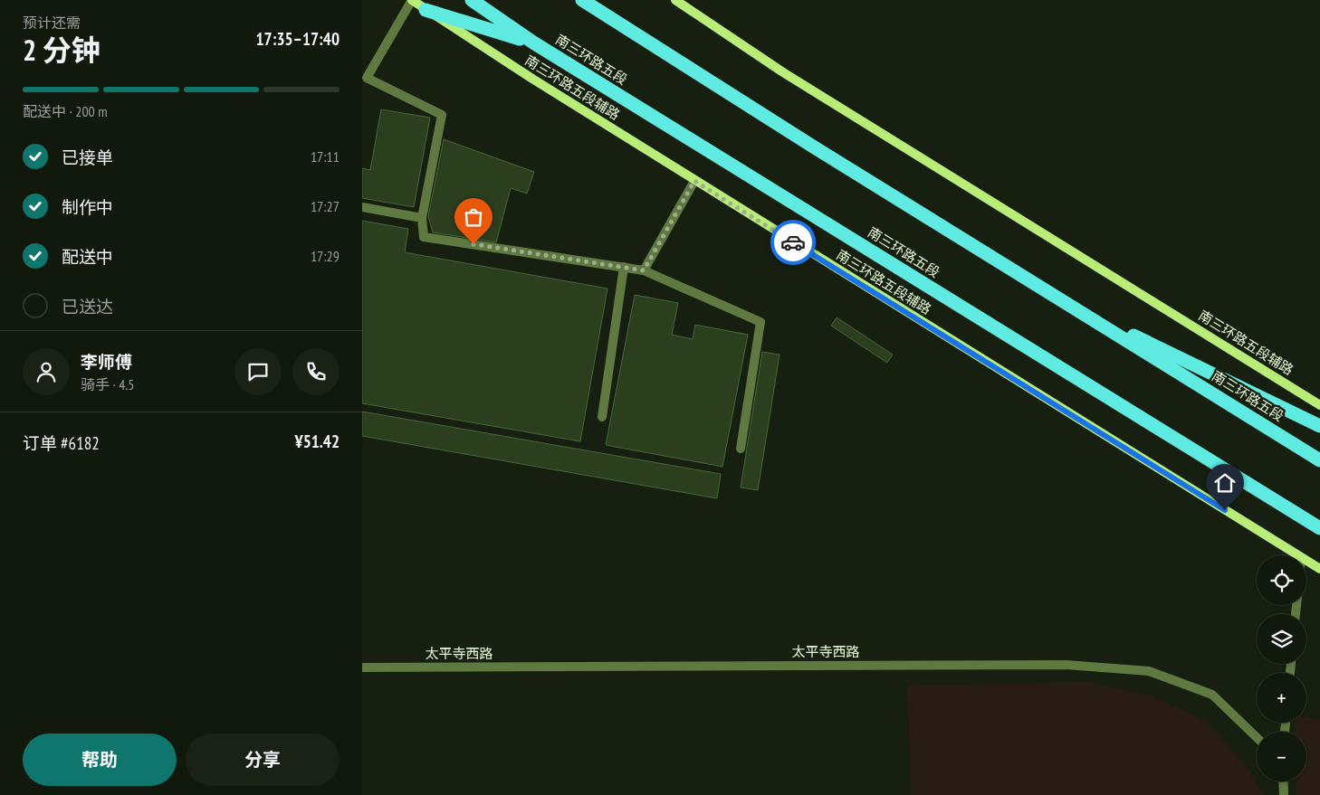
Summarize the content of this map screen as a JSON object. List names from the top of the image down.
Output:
{
  "streets": {
    "highway": ["南三环路五段"],
    "main road": ["南三环路五段辅路"],
    "street": ["太平寺西路"]
  },
  "page": {
    "heading": ["2 分钟", "预计还需", "17:35–17:40"],
    "panel": [
      "李师傅",
      "骑手 · 4.5",
      "订单 #6182",
      "¥51.42"
    ],
    "bar": "配送中 · 200 m",
    "list": [
      ["已接单", "17:11"],
      ["制作中", "17:27"],
      ["配送中", "17:29"],
      "已送达"
    ],
    "map_buttons": ["+", "−"],
    "buttons": ["帮助", "分享"]
  }
}
